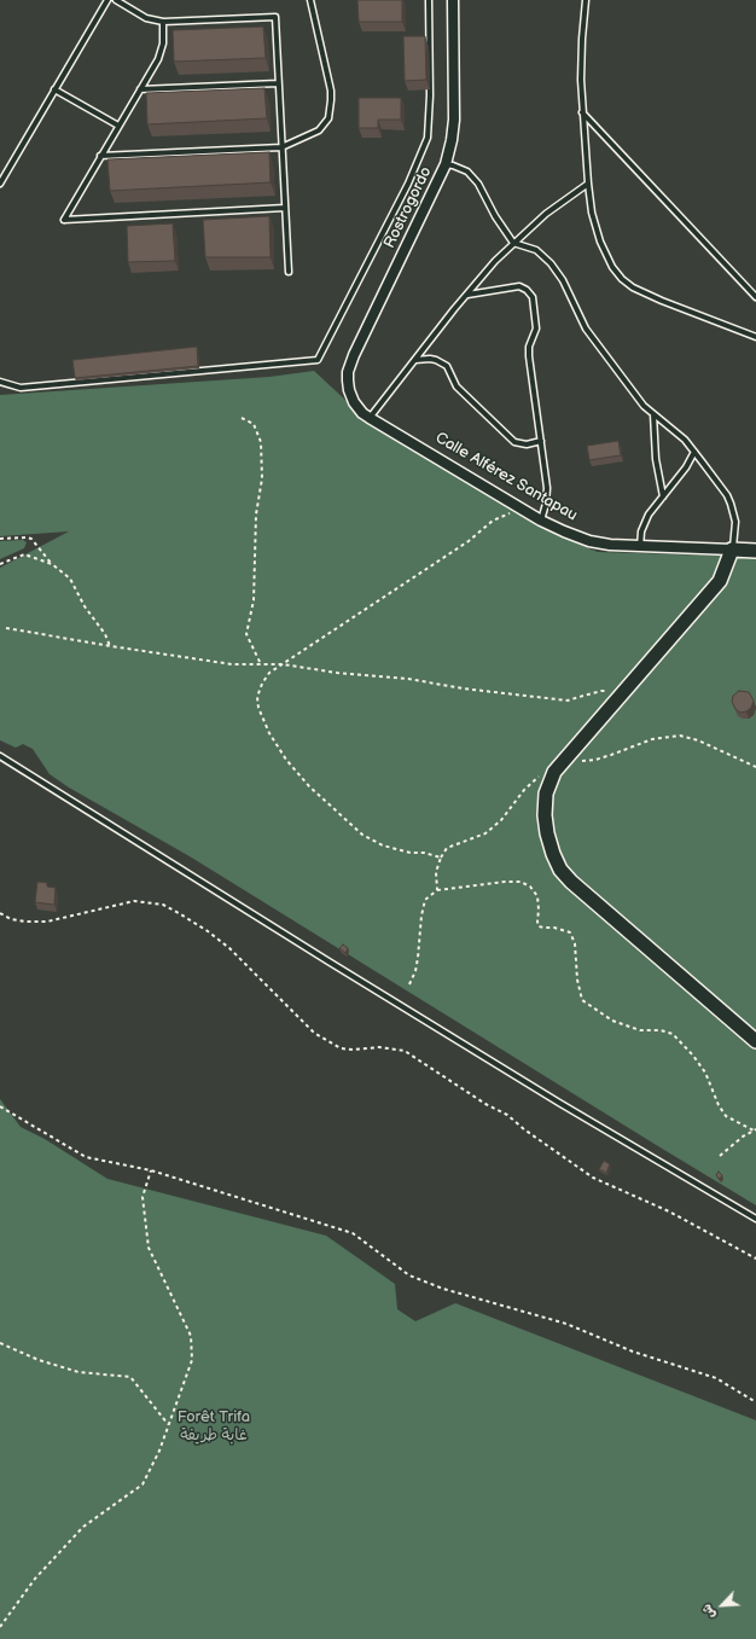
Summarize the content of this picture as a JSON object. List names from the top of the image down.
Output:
{
  "streets": {
    "street": ["Rostrogordo", "Calle Alférez Santapau"]
  },
  "crossings": [
    ["Rostrogordo", "Calle Alférez Santapau"]
  ],
  "parks": ["Forêt Trifa غابة طريفة"],
  "north": "bottom left"
}
